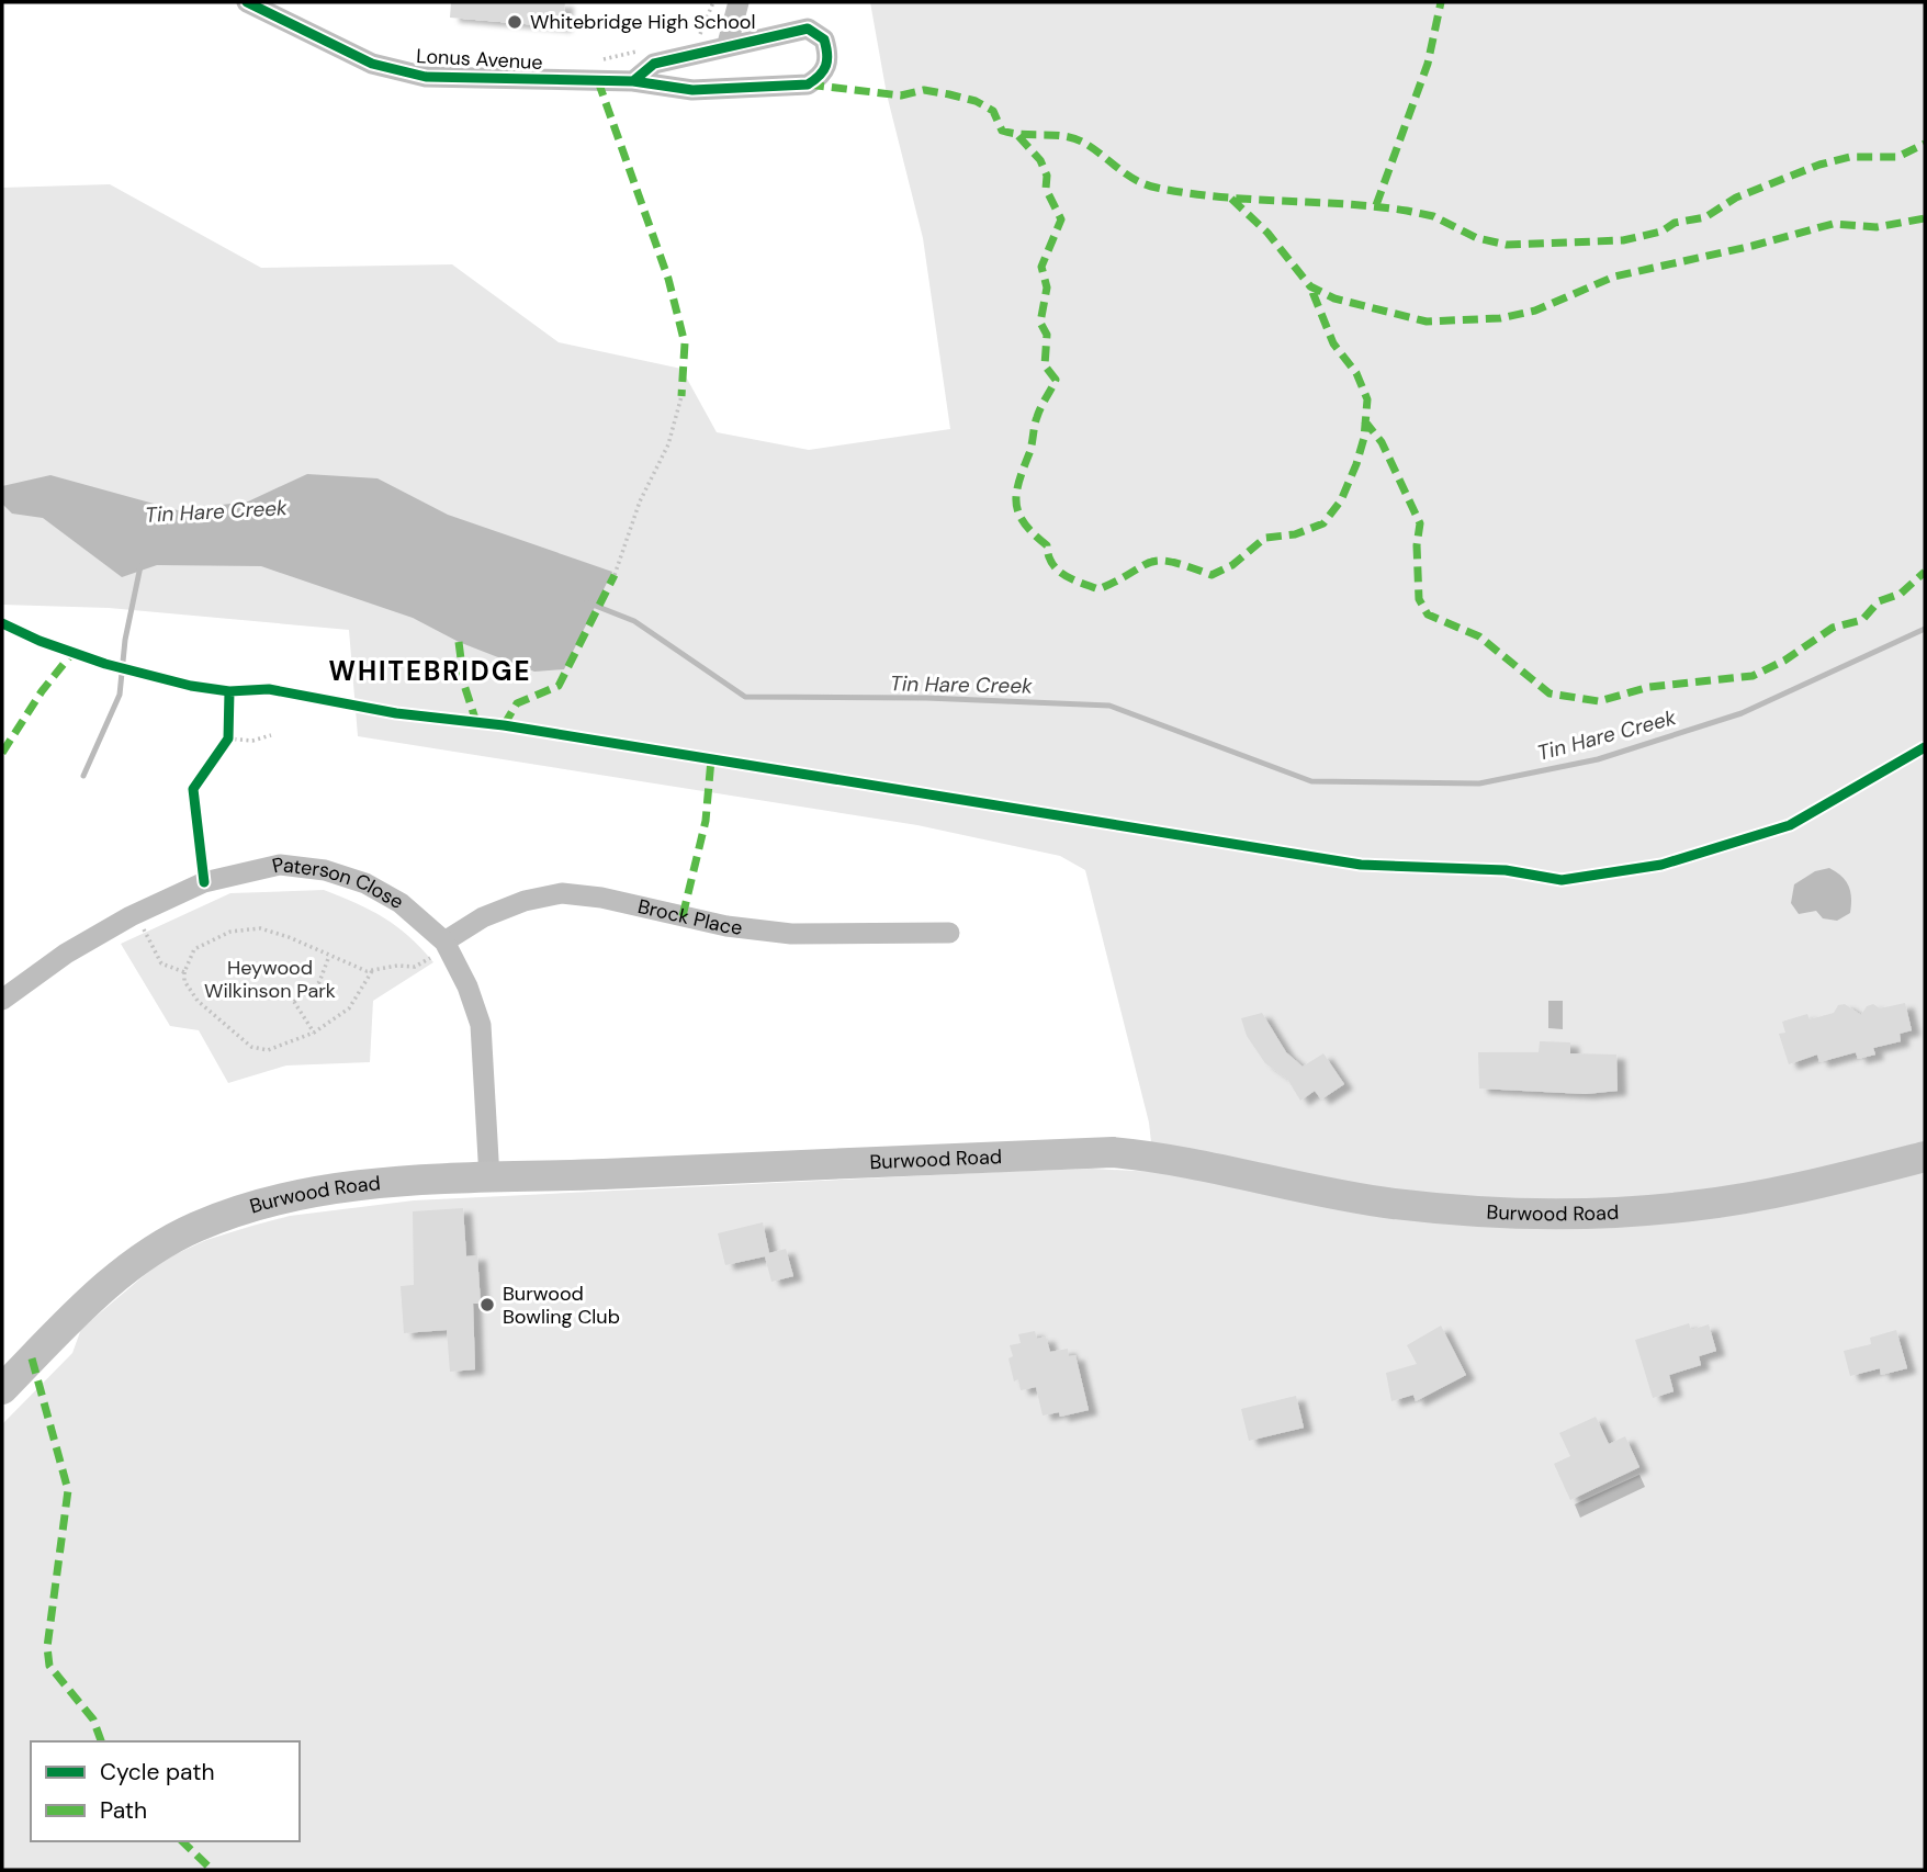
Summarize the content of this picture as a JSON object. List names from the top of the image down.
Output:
{
  "streets": {
    "main road": ["Burwood Road"],
    "street": ["Lonus Avenue", "Paterson Close", "Brock Place"]
  },
  "crossings": [
    ["Paterson Close", "Brock Place"],
    ["Paterson Close", "Burwood Road"]
  ],
  "districts": ["WHITEBRIDGE"],
  "water": ["Tin Hare Creek"],
  "parks": ["Heywood Wilkinson Park"],
  "places": ["Whitebridge High School", "Burwood Bowling Club"],
  "legend": ["Cycle path", "Path"]
}
